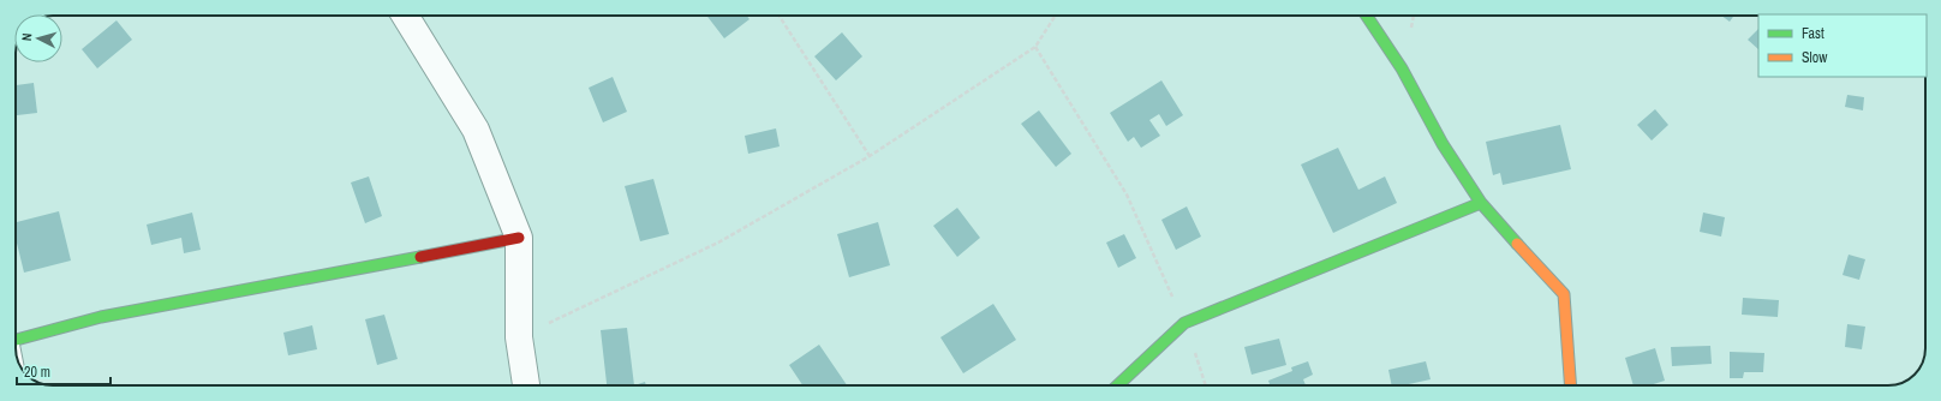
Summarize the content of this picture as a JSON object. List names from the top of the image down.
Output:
{
  "legend": ["Fast", "Slow"],
  "scale_bar": "20 m",
  "north": "left"
}
